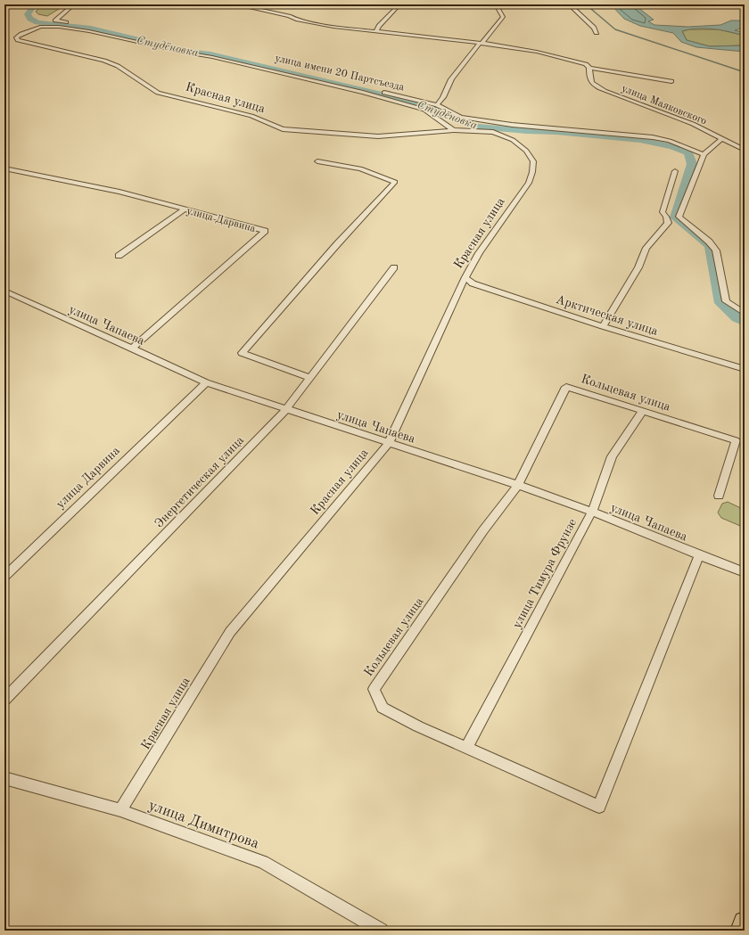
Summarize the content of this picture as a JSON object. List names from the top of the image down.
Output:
{
  "streets": {
    "street": [
      "улица имени 20 Партсъезда",
      "Красная улица",
      "улица Маяковского",
      "улица Дарвина",
      "Арктическая улица",
      "улица Чапаева",
      "Кольцевая улица",
      "Энергетическая улица",
      "улица Тимура Фрунзе",
      "улица Димитрова"
    ]
  },
  "crossings": [
    ["улица имени 20 Партсъезда", "Красная улица"],
    ["Красная улица", "Арктическая улица"],
    ["Красная улица", "улица Чапаева"],
    ["Красная улица", "улица Димитрова"],
    ["улица Дарвина", "улица Чапаева"],
    ["улица Чапаева", "Кольцевая улица"],
    ["улица Чапаева", "Энергетическая улица"],
    ["улица Чапаева", "улица Тимура Фрунзе"],
    ["Кольцевая улица", "улица Тимура Фрунзе"]
  ],
  "water": ["Студёновка"]
}
